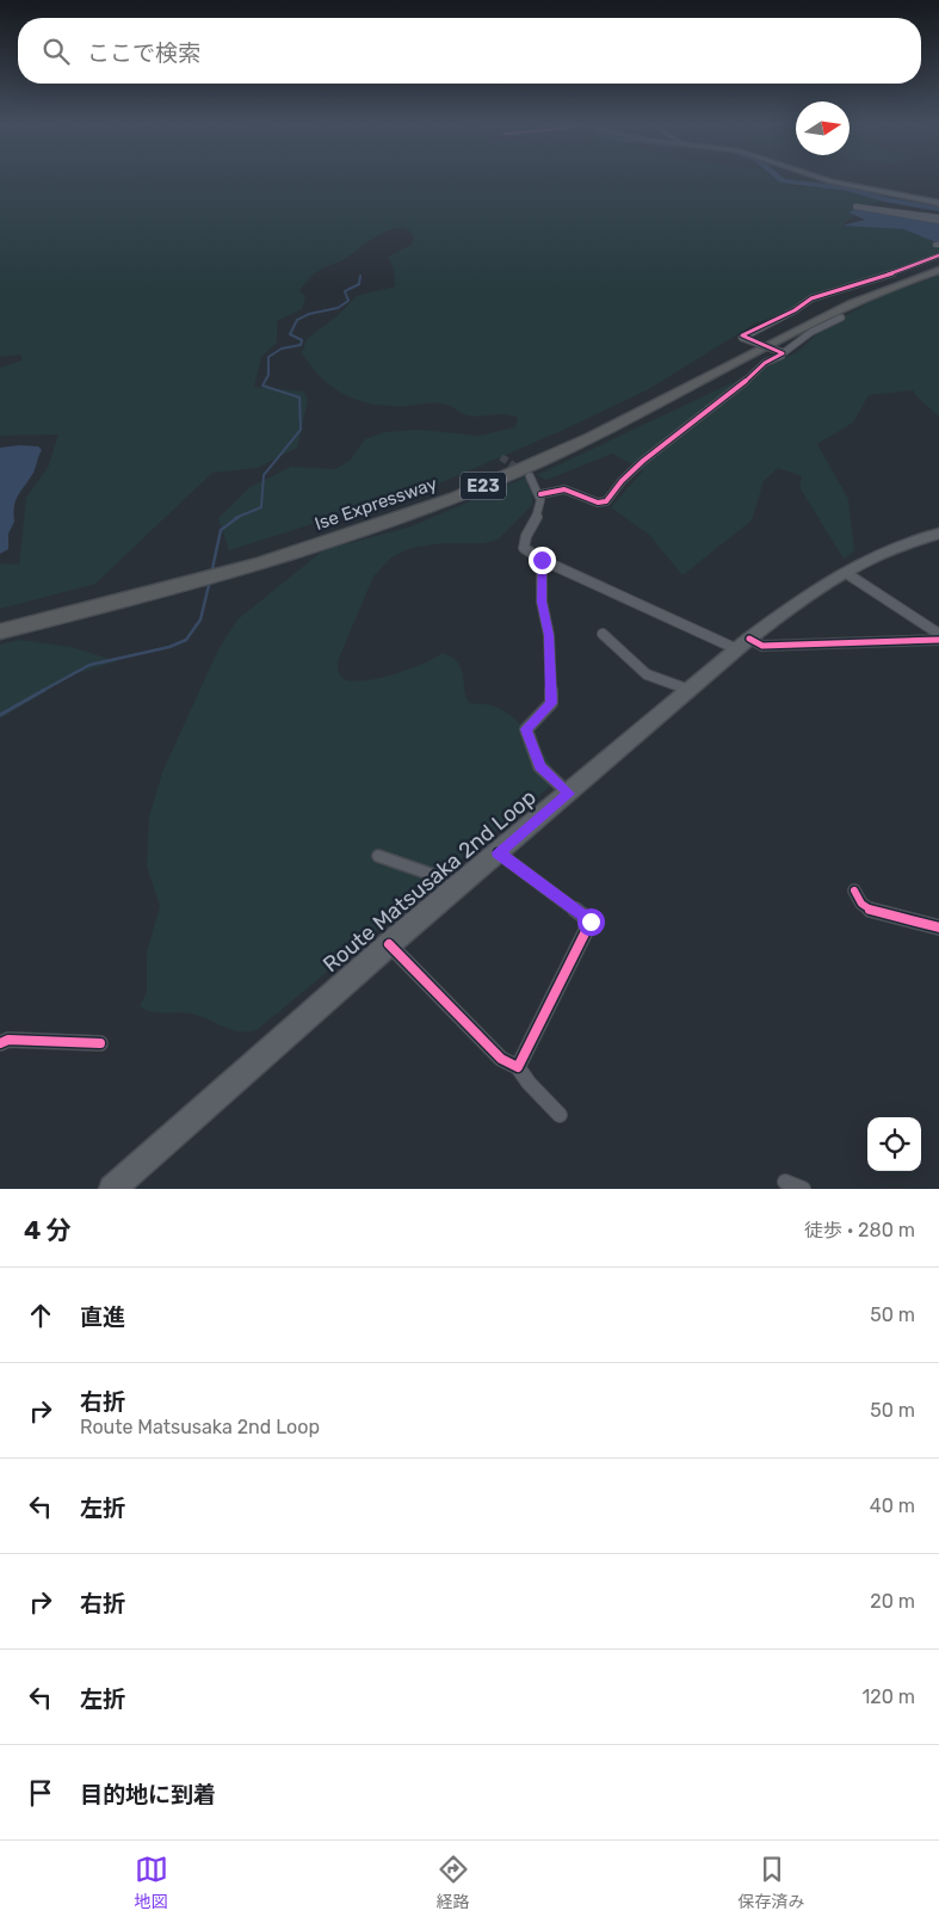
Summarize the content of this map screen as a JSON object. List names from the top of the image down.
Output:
{
  "streets": {
    "highway": ["E23", "Ise Expressway"],
    "main road": ["Route Matsusaka 2nd Loop"]
  },
  "north": "right",
  "page": {
    "search": "ここで検索",
    "heading": ["4 分", "徒歩 · 280 m"],
    "list": [
      ["直進", "50 m"],
      ["右折", "Route Matsusaka 2nd Loop", "50 m"],
      ["左折", "40 m"],
      ["右折", "20 m"],
      ["左折", "120 m"],
      "目的地に到着"
    ],
    "nav": ["地図", "経路", "保存済み"]
  }
}
